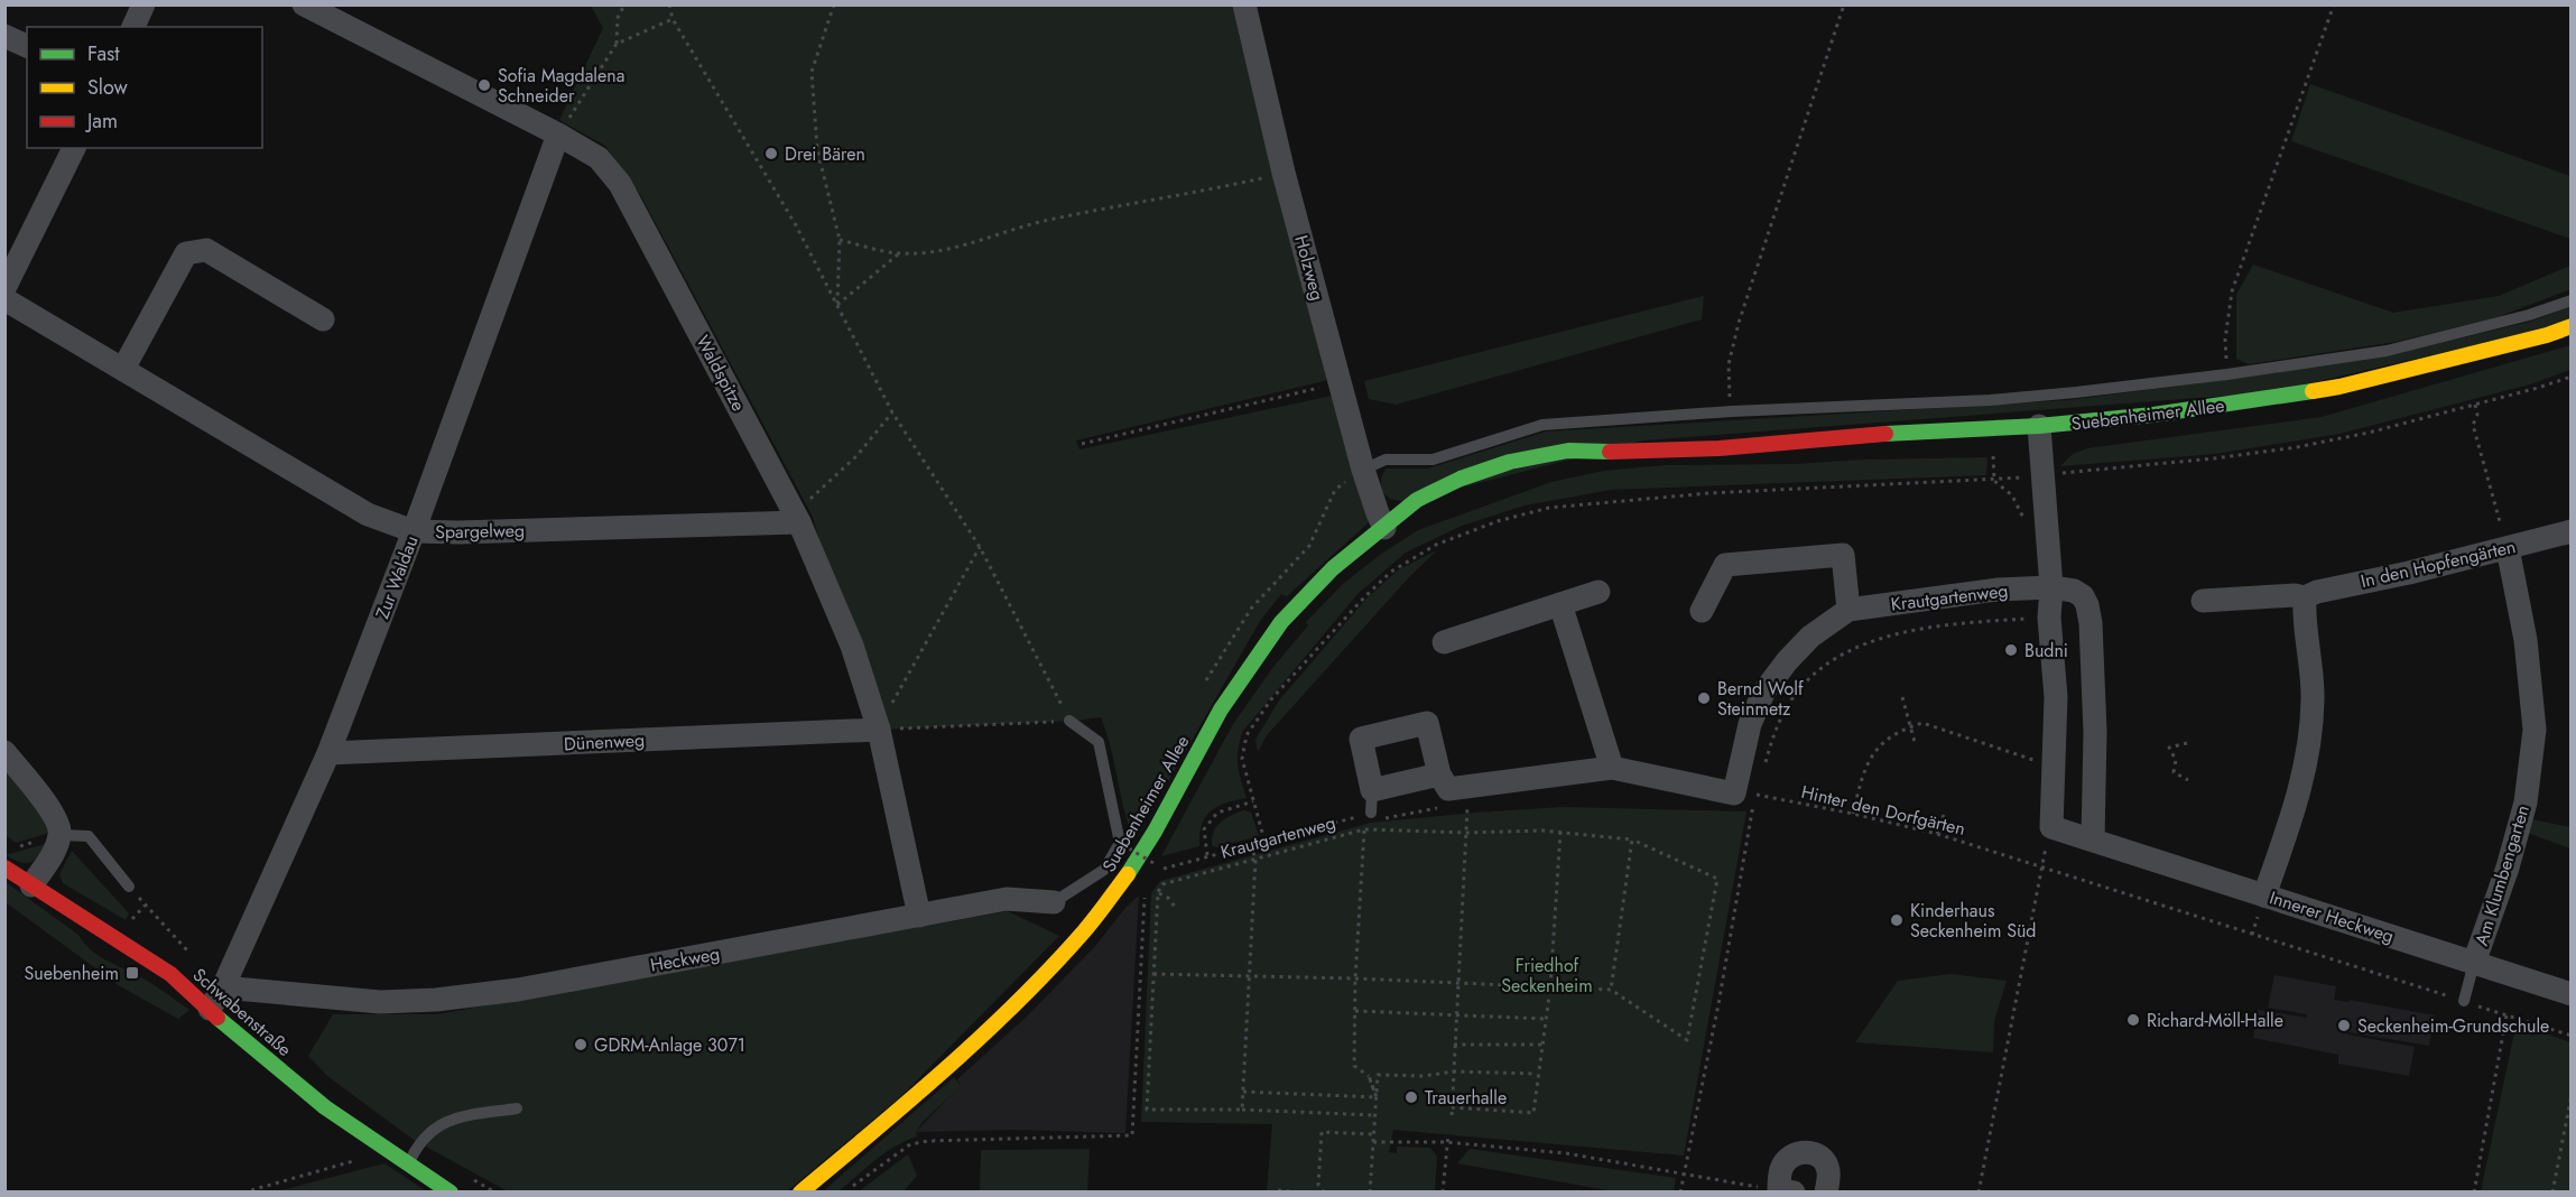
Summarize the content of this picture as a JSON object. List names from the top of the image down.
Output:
{
  "streets": {
    "main road": ["Suebenheimer Allee", "Schwabenstraße"],
    "street": [
      "Holzweg",
      "Waldspitze",
      "Spargelweg",
      "In den Hopfengärten",
      "Zur Waldau",
      "Krautgartenweg",
      "Dünenweg",
      "Am Klumbengarten",
      "Innerer Heckweg",
      "Heckweg"
    ],
    "path": ["Hinter den Dorfgärten"]
  },
  "crossings": [
    ["Holzweg", "Suebenheimer Allee"],
    ["Waldspitze", "Spargelweg"],
    ["Waldspitze", "Zur Waldau"],
    ["Waldspitze", "Dünenweg"],
    ["Waldspitze", "Heckweg"],
    ["Spargelweg", "Zur Waldau"],
    ["In den Hopfengärten", "Am Klumbengarten"],
    ["Zur Waldau", "Dünenweg"],
    ["Zur Waldau", "Heckweg"],
    ["Zur Waldau", "Schwabenstraße"],
    ["Am Klumbengarten", "Innerer Heckweg"]
  ],
  "parks": ["Friedhof Seckenheim"],
  "places": {
    "other": [
      "Sofia Magdalena Schneider",
      "Drei Bären",
      "Budni",
      "Bernd Wolf Steinmetz",
      "Kinderhaus Seckenheim Süd",
      "Richard-Möll-Halle",
      "Seckenheim-Grundschule",
      "GDRM-Anlage 3071",
      "Trauerhalle"
    ],
    "transit": ["Suebenheim"]
  },
  "legend": ["Fast", "Slow", "Jam"]
}
